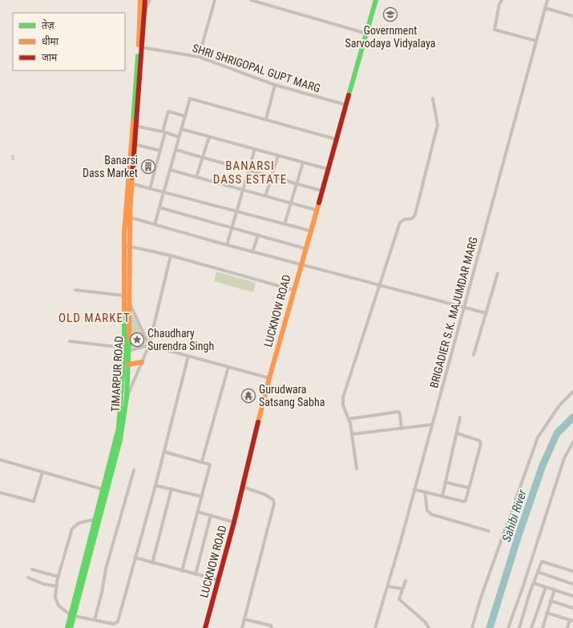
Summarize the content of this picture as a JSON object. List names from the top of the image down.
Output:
{
  "streets": {
    "street": [
      "SHRI SHRIGOPAL GUPT MARG",
      "LUCKNOW ROAD",
      "BRIGADIER S.K. MAJUMDAR MARG",
      "TIMARPUR ROAD"
    ]
  },
  "crossings": [
    ["SHRI SHRIGOPAL GUPT MARG", "LUCKNOW ROAD"],
    ["SHRI SHRIGOPAL GUPT MARG", "TIMARPUR ROAD"]
  ],
  "districts": ["BANARSI DASS ESTATE", "OLD MARKET"],
  "water": ["Sahibi River"],
  "places": {
    "school or university": ["Government Sarvodaya Vidyalaya"],
    "building": ["Banarsi Dass Market"],
    "place": ["Chaudhary Surendra Singh"],
    "temple": ["Gurudwara Satsang Sabha"]
  },
  "legend": ["तेज़", "धीमा", "जाम"]
}
